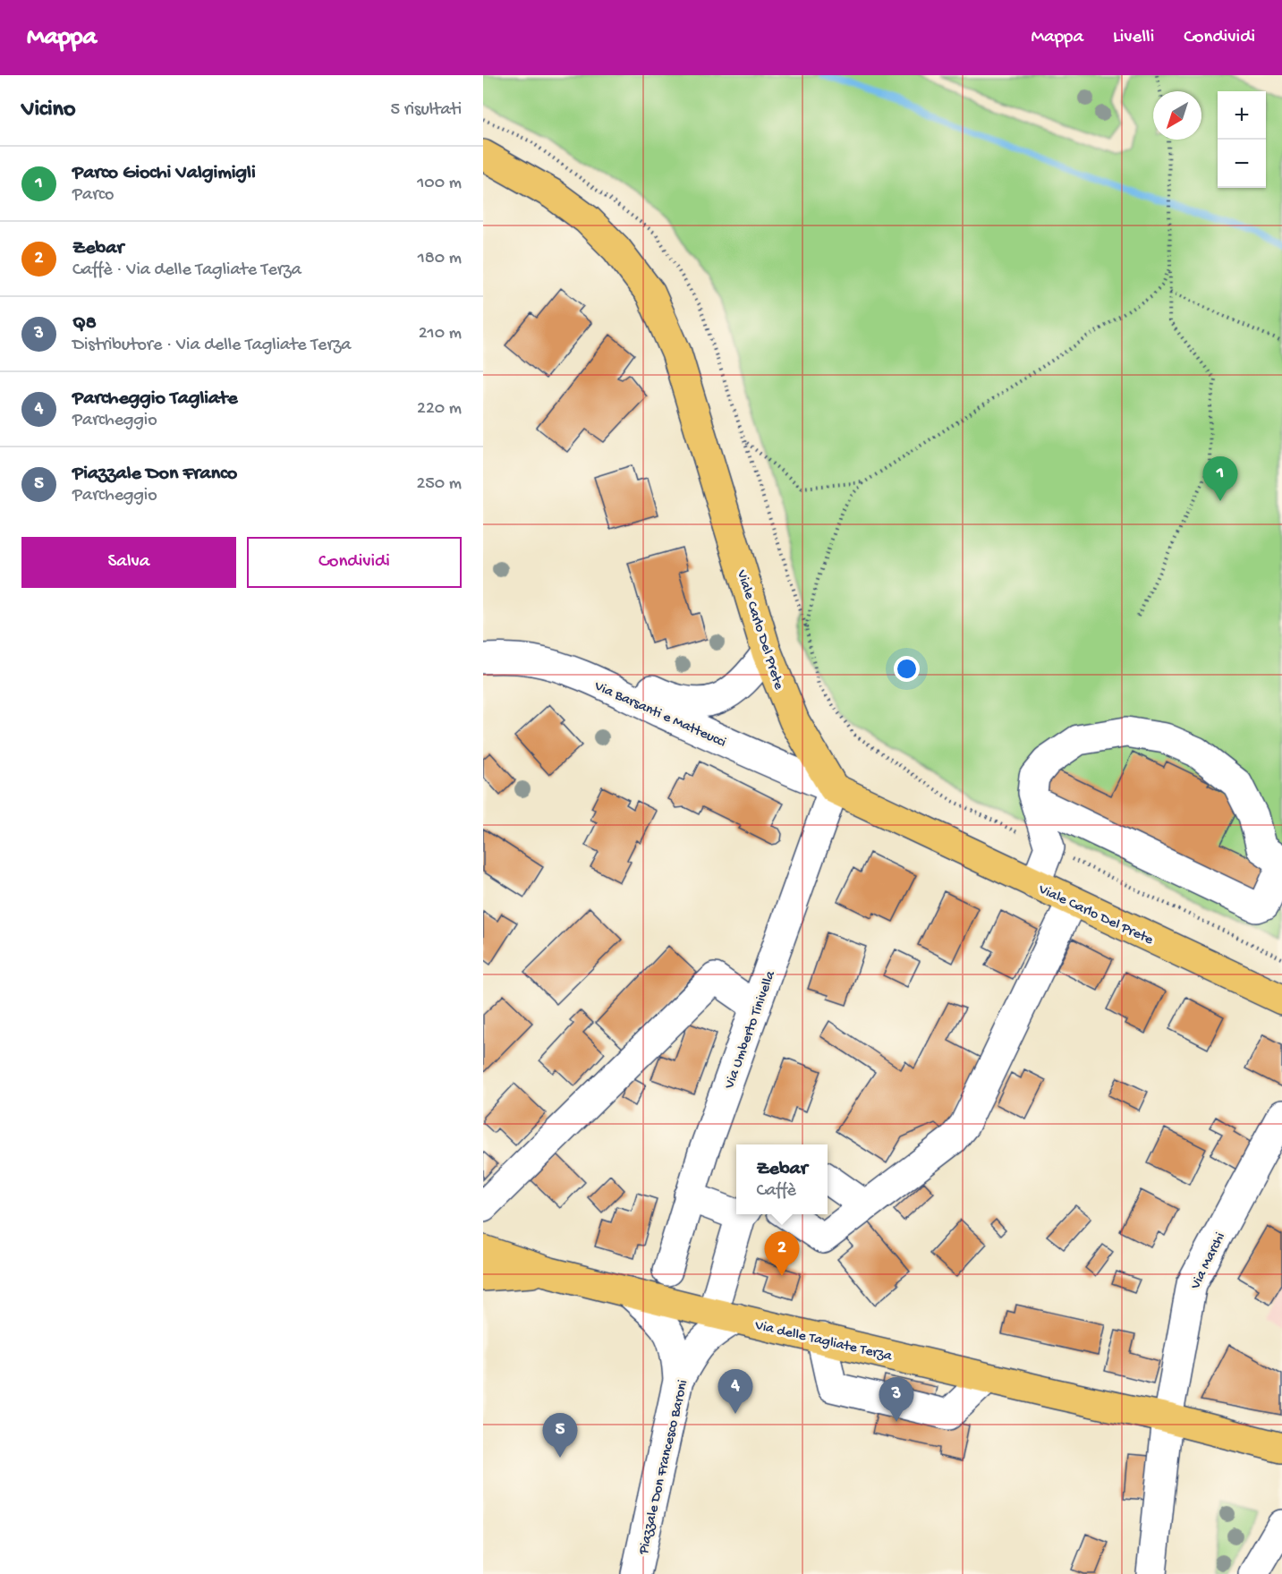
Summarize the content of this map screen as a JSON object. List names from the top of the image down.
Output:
{
  "streets": {
    "main road": ["Viale Carlo Del Prete", "Via delle Tagliate Terza"],
    "street": [
      "Via Barsanti e Matteucci",
      "Via Umberto Tinivella",
      "Via Marchi",
      "Piazzale Don Francesco Baroni"
    ]
  },
  "crossings": [
    ["Viale Carlo Del Prete", "Via Barsanti e Matteucci"],
    ["Viale Carlo Del Prete", "Via Umberto Tinivella"],
    ["Via Barsanti e Matteucci", "Via Umberto Tinivella"],
    ["Via Marchi", "Via delle Tagliate Terza"],
    ["Via delle Tagliate Terza", "Piazzale Don Francesco Baroni"]
  ],
  "north": "bottom left",
  "page": {
    "header": "Mappa",
    "nav": ["Mappa", "Livelli", "Condividi"],
    "heading": ["Vicino", "5 risultati"],
    "map_buttons": ["+", "−"],
    "list": [
      {
        "mark": "1",
        "name": "Parco Giochi Valgimigli",
        "note": "Parco",
        "value": "100 m"
      },
      {
        "mark": "2",
        "name": "Zebar",
        "note": "Caffè · Via delle Tagliate Terza",
        "value": "180 m"
      },
      {
        "mark": "3",
        "name": "Q8",
        "note": "Distributore · Via delle Tagliate Terza",
        "value": "210 m"
      },
      {
        "mark": "4",
        "name": "Parcheggio Tagliate",
        "note": "Parcheggio",
        "value": "220 m"
      },
      {
        "mark": "5",
        "name": "Piazzale Don Franco",
        "note": "Parcheggio",
        "value": "250 m"
      }
    ],
    "pins": [
      "1",
      "2",
      "4",
      "3",
      "5"
    ],
    "buttons": ["Salva", "Condividi"],
    "popup": ["Zebar", "Caffè"]
  }
}
